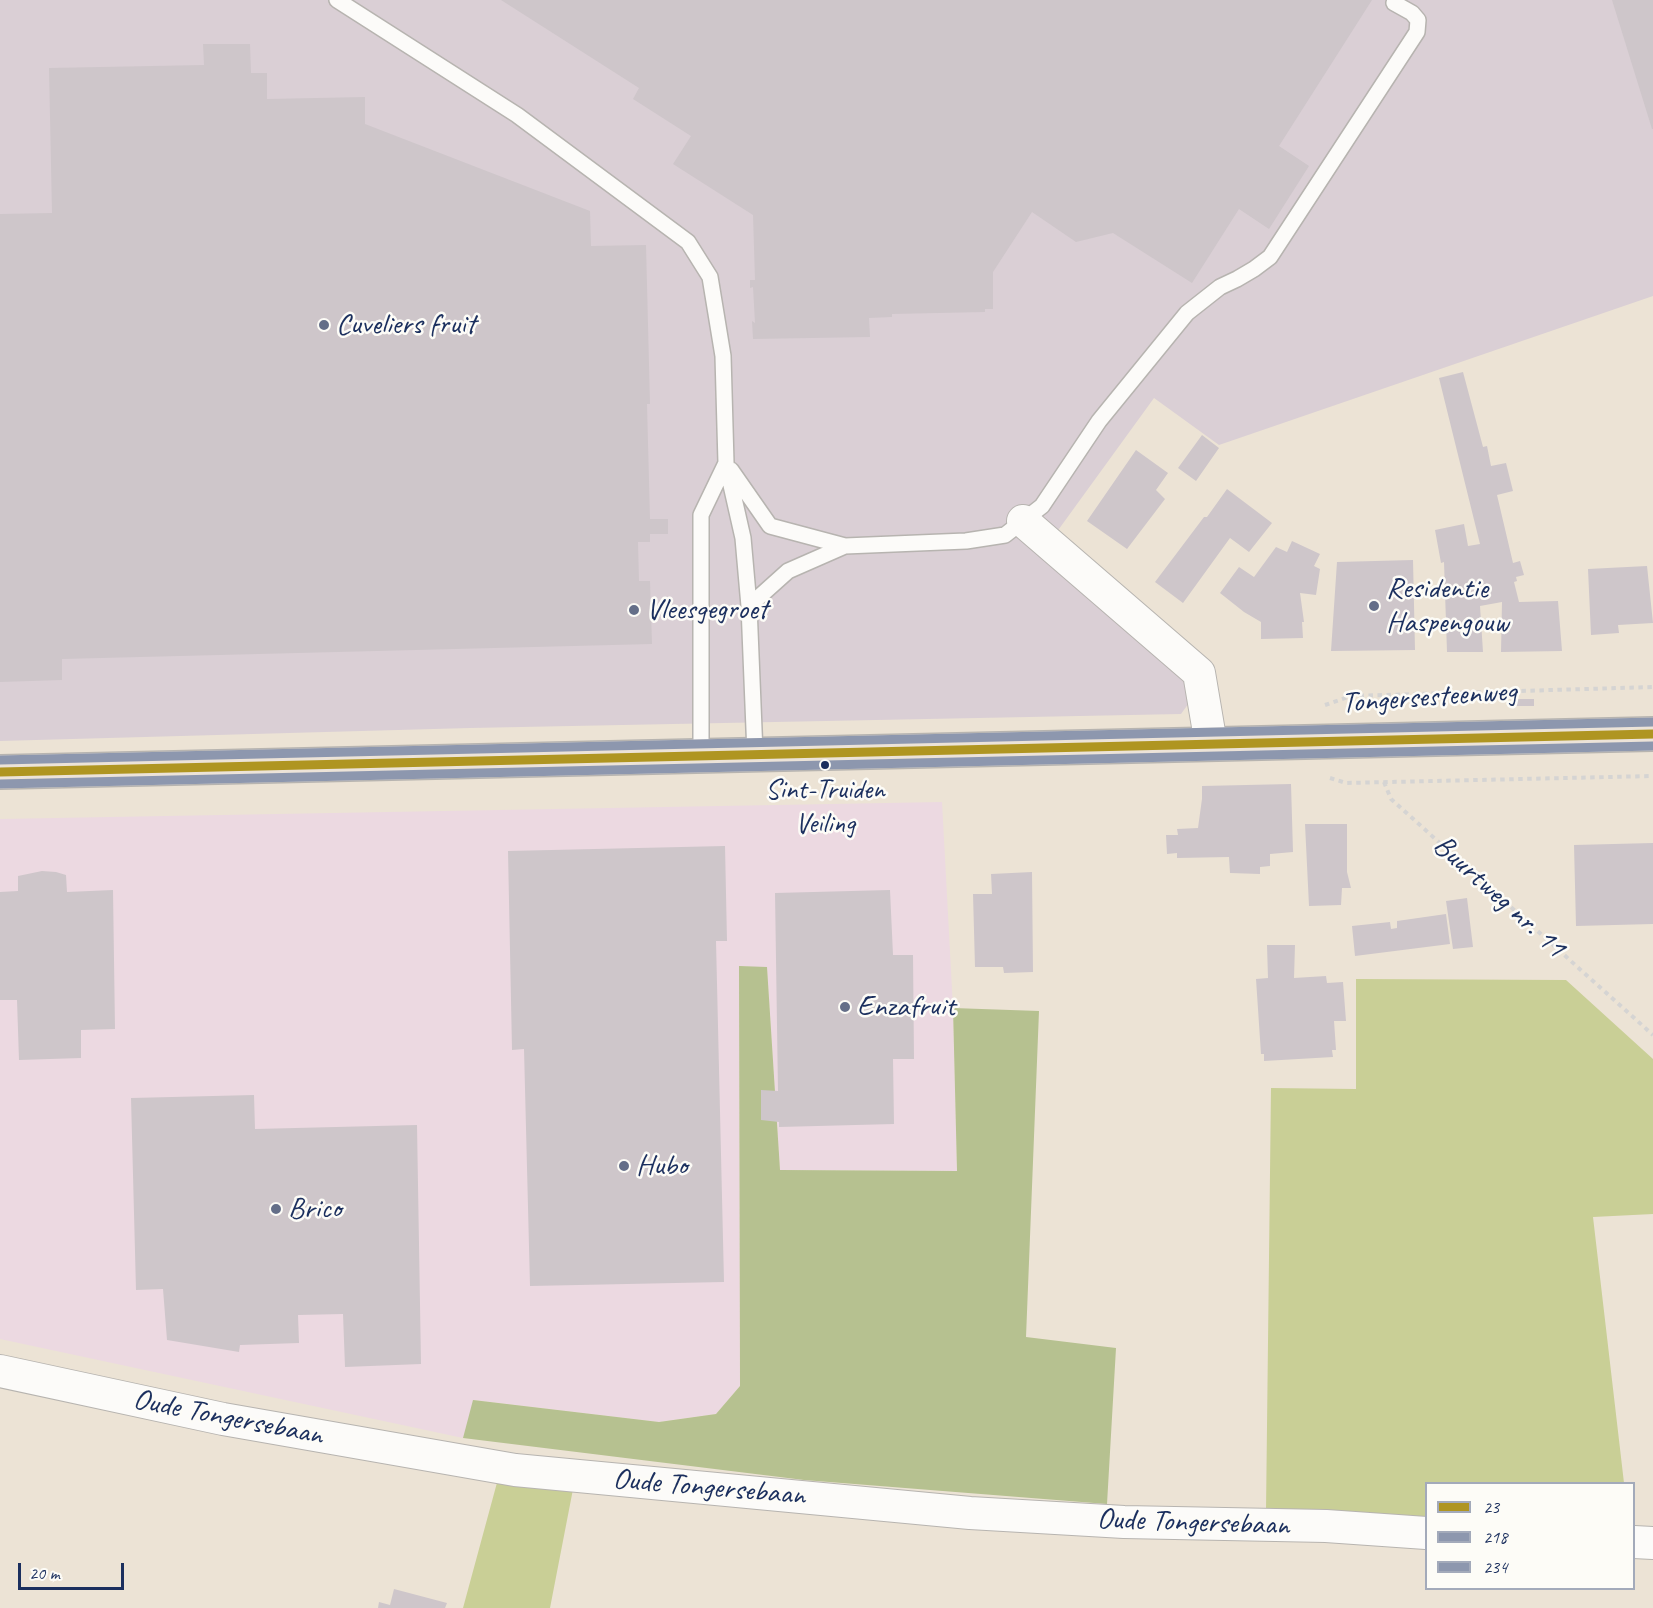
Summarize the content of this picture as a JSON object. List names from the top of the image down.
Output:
{
  "streets": {
    "main road": ["Tongersesteenweg"],
    "street": ["Oude Tongersebaan"],
    "path": ["Buurtweg nr. 11"]
  },
  "crossings": [
    ["Tongersesteenweg", "Buurtweg nr. 11"]
  ],
  "places": [
    "Cuveliers fruit",
    "Residentie Haspengouw",
    "Vleesgegroet",
    "Sint-Truiden Veiling",
    "Enzafruit",
    "Hubo",
    "Brico"
  ],
  "lines": ["transit line 234", "transit line 23", "transit line 218"],
  "legend": ["23", "218", "234"],
  "scale_bar": "20 m"
}
